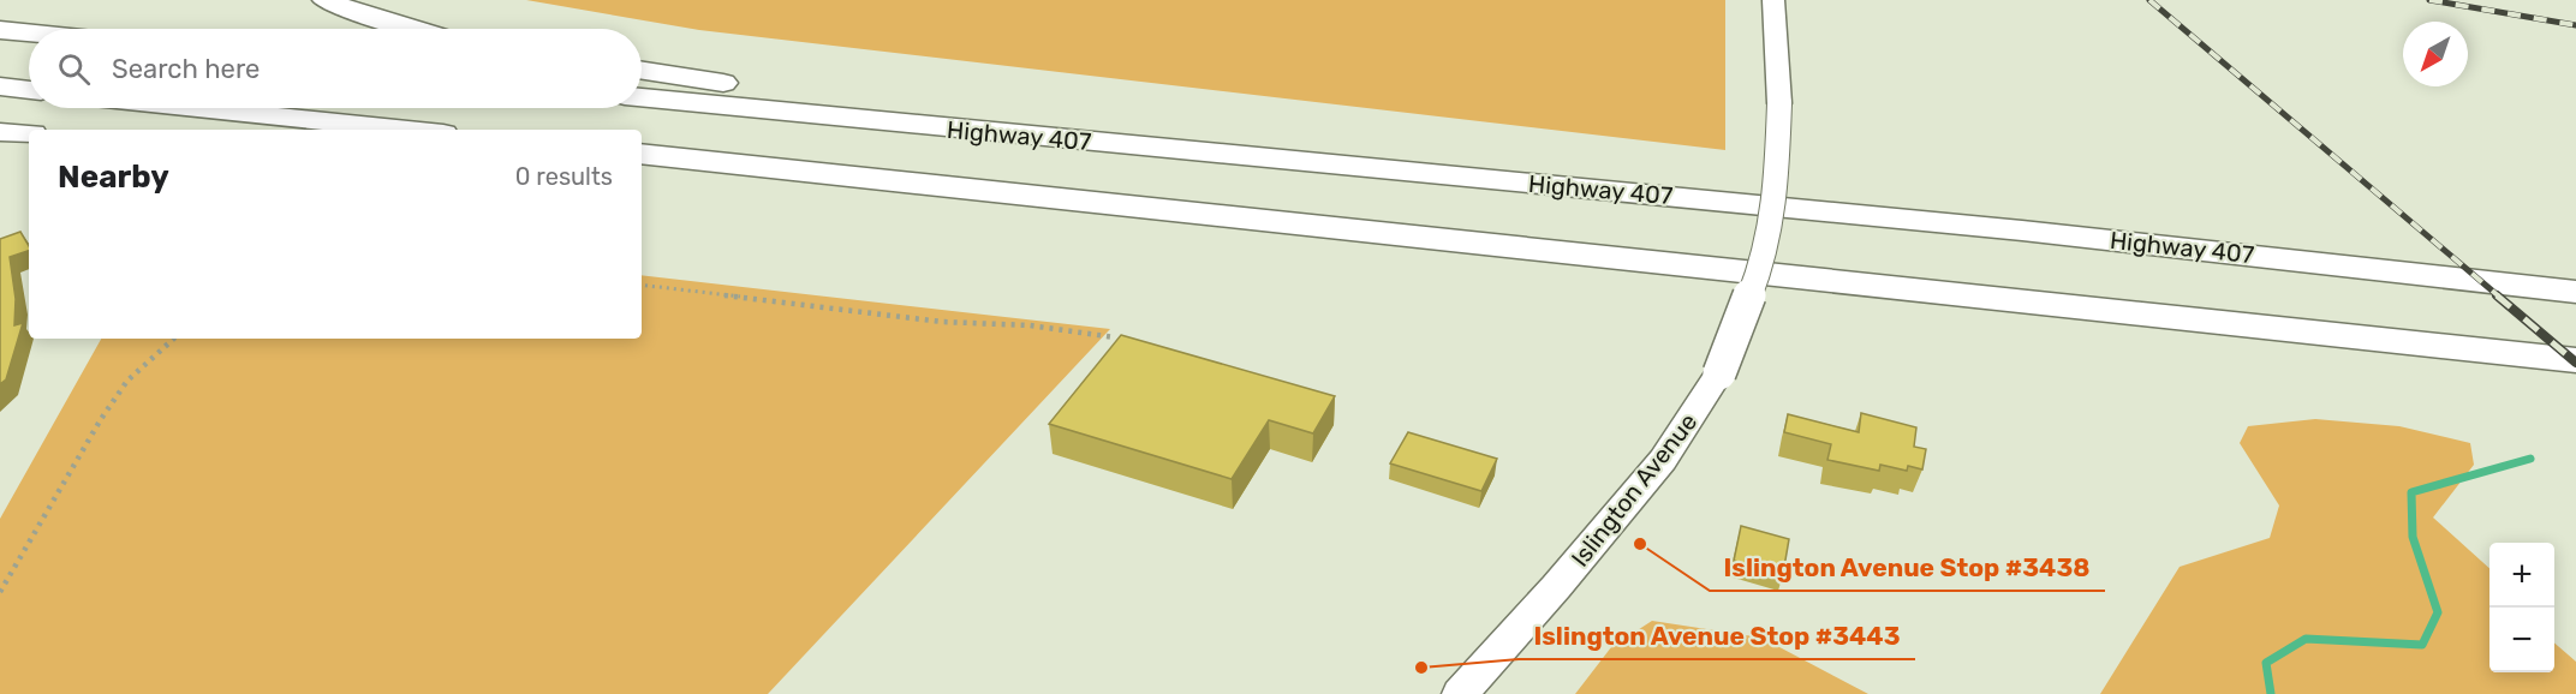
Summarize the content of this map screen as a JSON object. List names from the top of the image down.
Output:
{
  "streets": {
    "highway": ["Highway 407"],
    "main road": ["Islington Avenue"]
  },
  "places": ["Islington Avenue Stop #3438", "Islington Avenue Stop #3443"],
  "north": "bottom left",
  "page": {
    "search": "Search here",
    "heading": ["Nearby", "0 results"],
    "map_buttons": ["+", "−"]
  }
}
